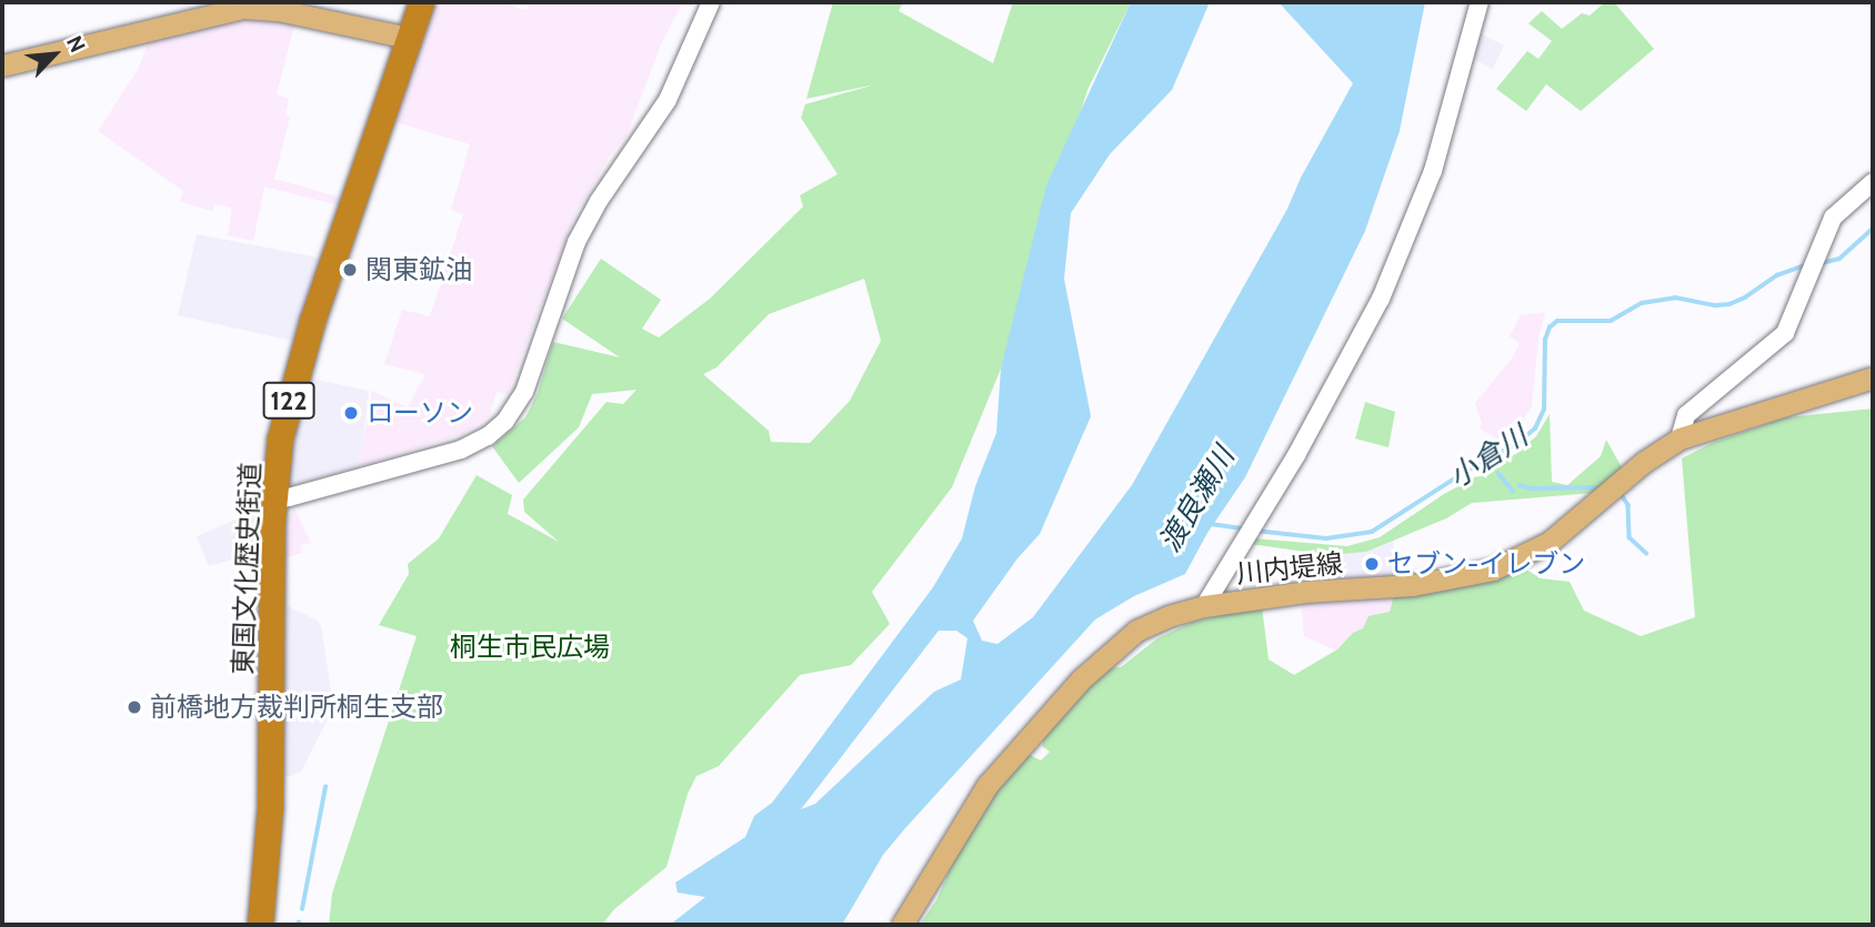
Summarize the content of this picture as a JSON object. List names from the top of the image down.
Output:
{
  "streets": {
    "highway": ["122", "東国文化歴史街道"],
    "main road": ["川内堤線"]
  },
  "water": ["小倉川", "渡良瀬川"],
  "parks": ["桐生市民広場"],
  "places": [
    "関東鉱油",
    "ローソン",
    "セブン-イレブン",
    "前橋地方裁判所桐生支部"
  ],
  "north": "top right"
}
